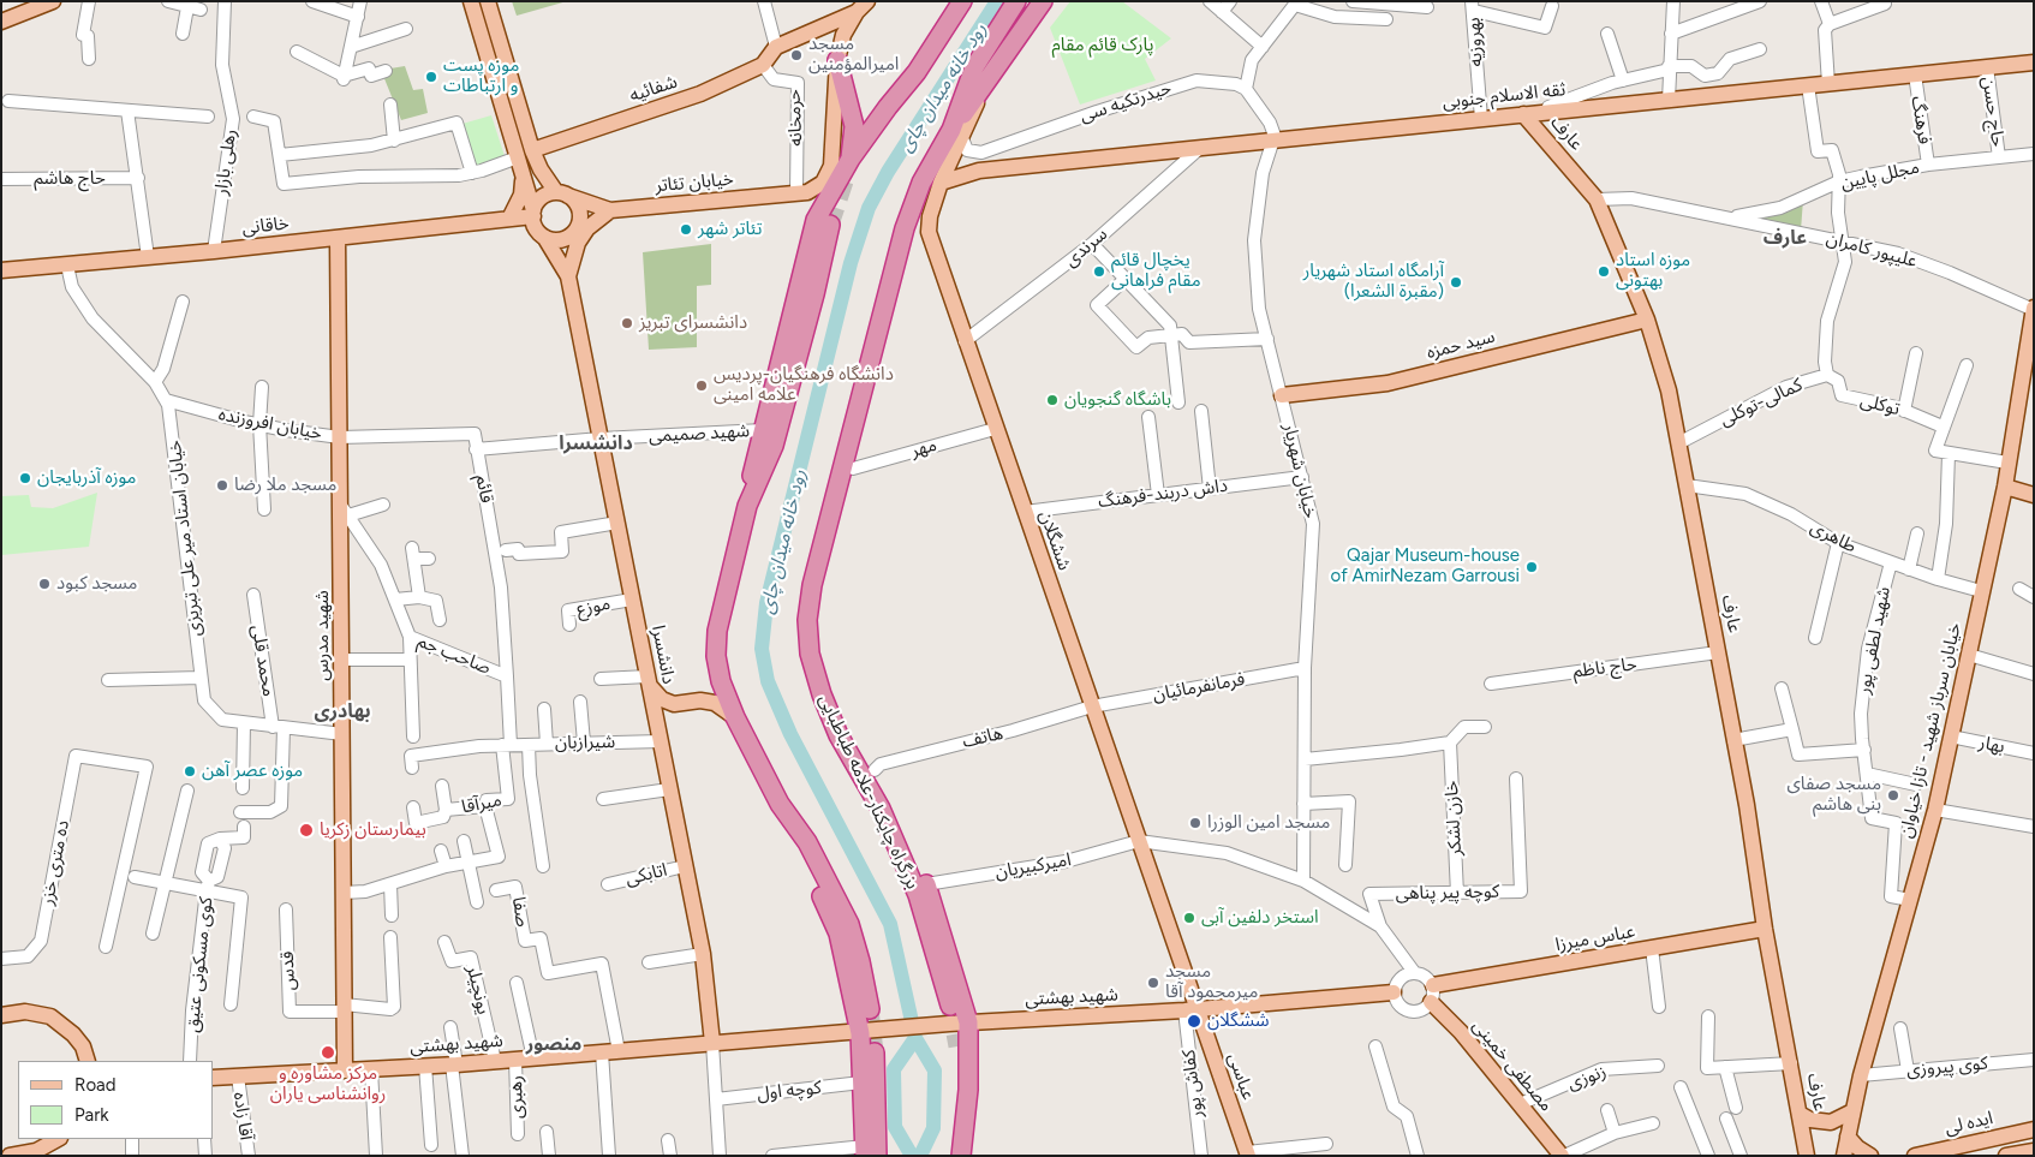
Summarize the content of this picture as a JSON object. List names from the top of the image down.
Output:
{
  "streets": {
    "highway": ["بزرگراه چایکنار-علامه طباطبایی"],
    "main road": [
      "شفائیه",
      "ثقه الاسلام جنوبی",
      "عارف",
      "خیابان تئاتر",
      "خاقانی",
      "سید حمزه",
      "ششگلان",
      "شهید مدرس",
      "دانشسرا",
      "خیابان سرباز شهید - تازا خیاوان",
      "عباس میرزا",
      "شهید بهشتى",
      "مصطفی خمینی",
      "عباسى",
      "ایده لى"
    ],
    "street": [
      "بهروزیه",
      "حیدرتکیه سی",
      "حاج حسن",
      "حرمخانه",
      "فرهنگ",
      "رهلی بازار",
      "مجلل پایین",
      "حاج هاشم",
      "سرندی",
      "علیپور کامران",
      "کمالی-توکلی",
      "توکلی",
      "خیابان افروزنده",
      "شهید صمیمی",
      "مهر",
      "خیابان شهریار",
      "قائم",
      "داش دربند-فرهنگ",
      "طاهری",
      "خیابان استاد میر علی تبریزی",
      "موزع",
      "شهید لطفی پور",
      "صاحب جم",
      "محمد قلی",
      "حاج ناظم",
      "فرمانفرمائیان",
      "هاتف",
      "شیرازبان",
      "بهار",
      "میرآقا",
      "خازن لشکر",
      "ده متری خزر",
      "امیرکبیریان",
      "اتابکی",
      "کوچه پیر پناهی",
      "صفا",
      "کوی مسکونی عتیق",
      "قدس",
      "یونچیلر",
      "کوی پیروزی",
      "زنوزی",
      "کفاش پور",
      "کوچه اول",
      "رهبری",
      "آقا زاده"
    ]
  },
  "crossings": [
    ["بهروزیه", "ثقه الاسلام جنوبی"],
    ["شفائیه", "حرمخانه"],
    ["ثقه الاسلام جنوبی", "حاج حسن"],
    ["ثقه الاسلام جنوبی", "فرهنگ"],
    ["ثقه الاسلام جنوبی", "عارف"],
    ["ثقه الاسلام جنوبی", "سرندی"],
    ["ثقه الاسلام جنوبی", "خیابان شهریار"],
    ["ثقه الاسلام جنوبی", "ششگلان"],
    ["حیدرتکیه سی", "ششگلان"],
    ["حیدرتکیه سی", "بزرگراه چایکنار-علامه طباطبایی"],
    ["حاج حسن", "مجلل پایین"],
    ["حرمخانه", "خیابان تئاتر"],
    ["فرهنگ", "مجلل پایین"],
    ["عارف", "علیپور کامران"],
    ["عارف", "سید حمزه"],
    ["عارف", "کمالی-توکلی"],
    ["عارف", "طاهری"],
    ["عارف", "حاج ناظم"],
    ["عارف", "عباس میرزا"],
    ["رهلی بازار", "خاقانی"],
    ["مجلل پایین", "علیپور کامران"],
    ["خیابان تئاتر", "خاقانی"],
    ["خاقانی", "خیابان استاد میر علی تبریزی"],
    ["خاقانی", "شهید مدرس"],
    ["سرندی", "ششگلان"],
    ["علیپور کامران", "خیابان سرباز شهید - تازا خیاوان"],
    ["سید حمزه", "خیابان شهریار"],
    ["کمالی-توکلی", "توکلی"],
    ["خیابان افروزنده", "قائم"],
    ["خیابان افروزنده", "خیابان استاد میر علی تبریزی"],
    ["خیابان افروزنده", "شهید مدرس"],
    ["شهید صمیمی", "قائم"],
    ["شهید صمیمی", "دانشسرا"],
    ["مهر", "ششگلان"],
    ["خیابان شهریار", "داش دربند-فرهنگ"],
    ["خیابان شهریار", "فرمانفرمائیان"],
    ["قائم", "شهید مدرس"],
    ["قائم", "صاحب جم"],
    ["داش دربند-فرهنگ", "ششگلان"],
    ["طاهری", "شهید لطفی پور"],
    ["طاهری", "خیابان سرباز شهید - تازا خیاوان"],
    ["خیابان استاد میر علی تبریزی", "شهید مدرس"],
    ["خیابان استاد میر علی تبریزی", "محمد قلی"],
    ["ششگلان", "فرمانفرمائیان"],
    ["ششگلان", "هاتف"],
    ["ششگلان", "بزرگراه چایکنار-علامه طباطبایی"],
    ["ششگلان", "امیرکبیریان"],
    ["ششگلان", "شهید بهشتى"],
    ["ششگلان", "عباسى"],
    ["ششگلان", "کفاش پور"],
    ["موزع", "دانشسرا"],
    ["شهید مدرس", "صاحب جم"],
    ["شهید مدرس", "قدس"],
    ["شهید مدرس", "شهید بهشتى"],
    ["شهید لطفی پور", "خیابان سرباز شهید - تازا خیاوان"],
    ["صاحب جم", "شیرازبان"],
    ["صاحب جم", "میرآقا"],
    ["دانشسرا", "شیرازبان"],
    ["دانشسرا", "اتابکی"],
    ["دانشسرا", "شهید بهشتى"],
    ["فرمانفرمائیان", "هاتف"],
    ["خیابان سرباز شهید - تازا خیاوان", "بهار"],
    ["خیابان سرباز شهید - تازا خیاوان", "کوی پیروزی"],
    ["شیرازبان", "میرآقا"],
    ["خازن لشکر", "کوچه پیر پناهی"],
    ["صفا", "شهید بهشتى"],
    ["عباس میرزا", "مصطفی خمینی"],
    ["یونچیلر", "شهید بهشتى"],
    ["شهید بهشتى", "عباسى"],
    ["شهید بهشتى", "کفاش پور"],
    ["شهید بهشتى", "رهبری"],
    ["شهید بهشتى", "آقا زاده"],
    ["مصطفی خمینی", "زنوزی"],
    ["عباسى", "کفاش پور"]
  ],
  "districts": [
    "عارف",
    "دانشسرا",
    "بهادری",
    "منصور"
  ],
  "water": ["رود خانه میدان چای"],
  "parks": ["پارک قائم مقام"],
  "places": [
    "مسجد امیرالمؤمنین",
    "موزه پست و ارتباطات",
    "تئاتر شهر",
    "یخچال قائم مقام فراهانی",
    "موزه استاد بهتونی",
    "آرامگاه استاد شهریار (مقبرة الشعرا)",
    "دانشسرای تبریز",
    "دانشگاه فرهنگیان-پردیس علامه امینی",
    "باشگاه گنجویان",
    "موزه آذربایجان",
    "مسجد ملا رضا",
    "Qajar Museum-house of AmirNezam Garrousi",
    "مسجد کبود",
    "موزه عصر آهن",
    "مسجد صفای بنی هاشم",
    "مسجد امین الوزرا",
    "بیمارستان زکریا",
    "استخر دلفین آبی",
    "مسجد میرمحمود آقا",
    "ششگلان",
    "مرکز مشاوره و روانشناسی یاران"
  ],
  "legend": ["Road", "Park"]
}
